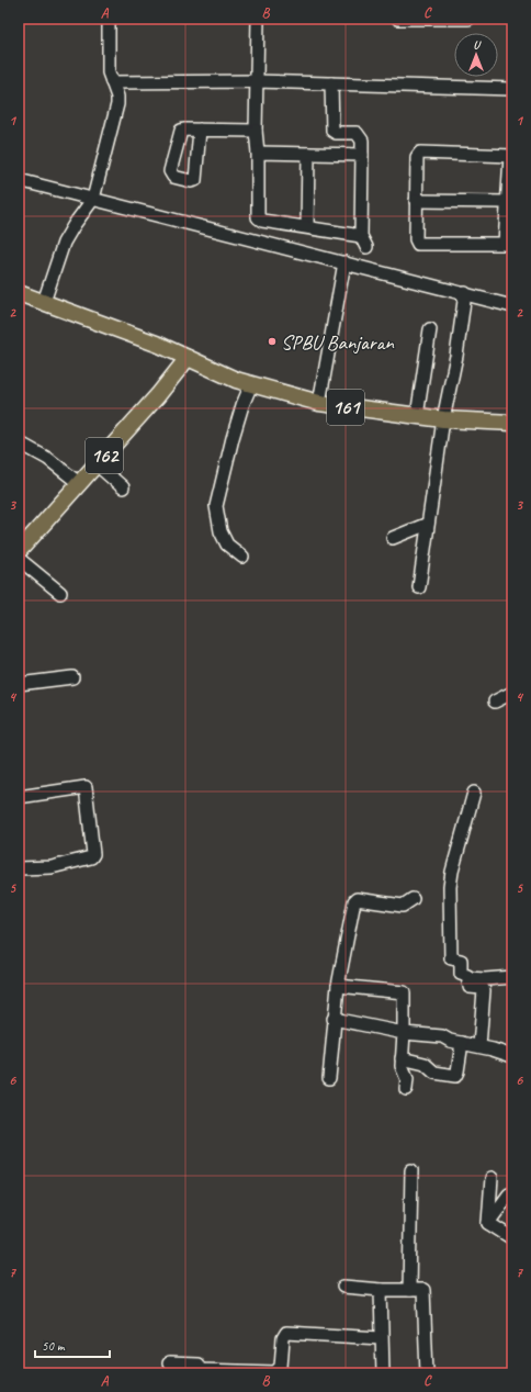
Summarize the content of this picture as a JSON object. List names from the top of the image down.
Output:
{
  "streets": {
    "main road": ["161", "162"]
  },
  "crossings": [
    ["161", "162"]
  ],
  "places": ["SPBU Banjaran"],
  "scale_bar": "50 m",
  "north": "top",
  "grid": {
    "columns": ["A", "B", "C"],
    "rows": [
      "1",
      "2",
      "3",
      "4",
      "5",
      "6",
      "7"
    ]
  }
}
